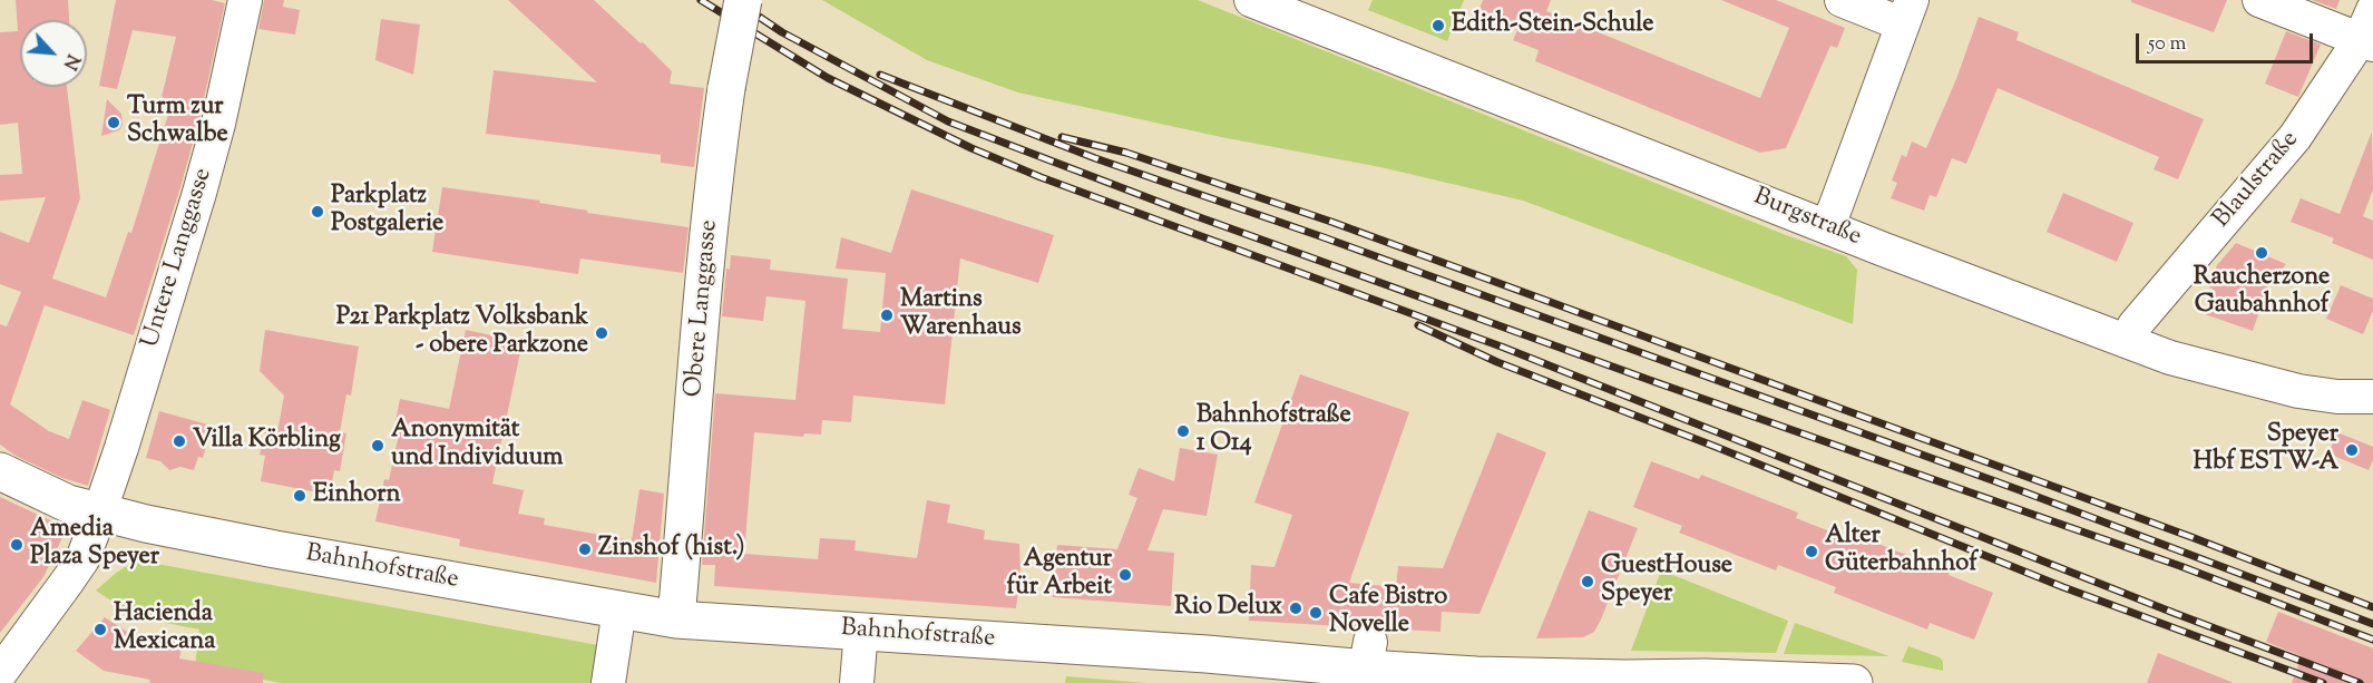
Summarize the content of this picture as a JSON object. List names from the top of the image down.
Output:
{
  "streets": {
    "main road": ["Obere Langgasse", "Bahnhofstraße"],
    "street": ["Blaulstraße", "Burgstraße", "Untere Langgasse"]
  },
  "crossings": [
    ["Blaulstraße", "Burgstraße"],
    ["Untere Langgasse", "Bahnhofstraße"],
    ["Obere Langgasse", "Bahnhofstraße"]
  ],
  "places": [
    "Edith-Stein-Schule",
    "Turm zur Schwalbe",
    "Parkplatz Postgalerie",
    "Raucherzone Gaubahnhof",
    "Martins Warenhaus",
    "P21 Parkplatz Volksbank - obere Parkzone",
    "Bahnhofstraße 1 O14",
    "Villa Körbling",
    "Anonymität und Individuum",
    "Speyer Hbf ESTW-A",
    "Einhorn",
    "Amedia Plaza Speyer",
    "Zinshof (hist.)",
    "Alter Güterbahnhof",
    "Agentur für Arbeit",
    "GuestHouse Speyer",
    "Rio Delux",
    "Cafe Bistro Novelle",
    "Hacienda Mexicana"
  ],
  "scale_bar": "50 m",
  "north": "bottom right"
}
